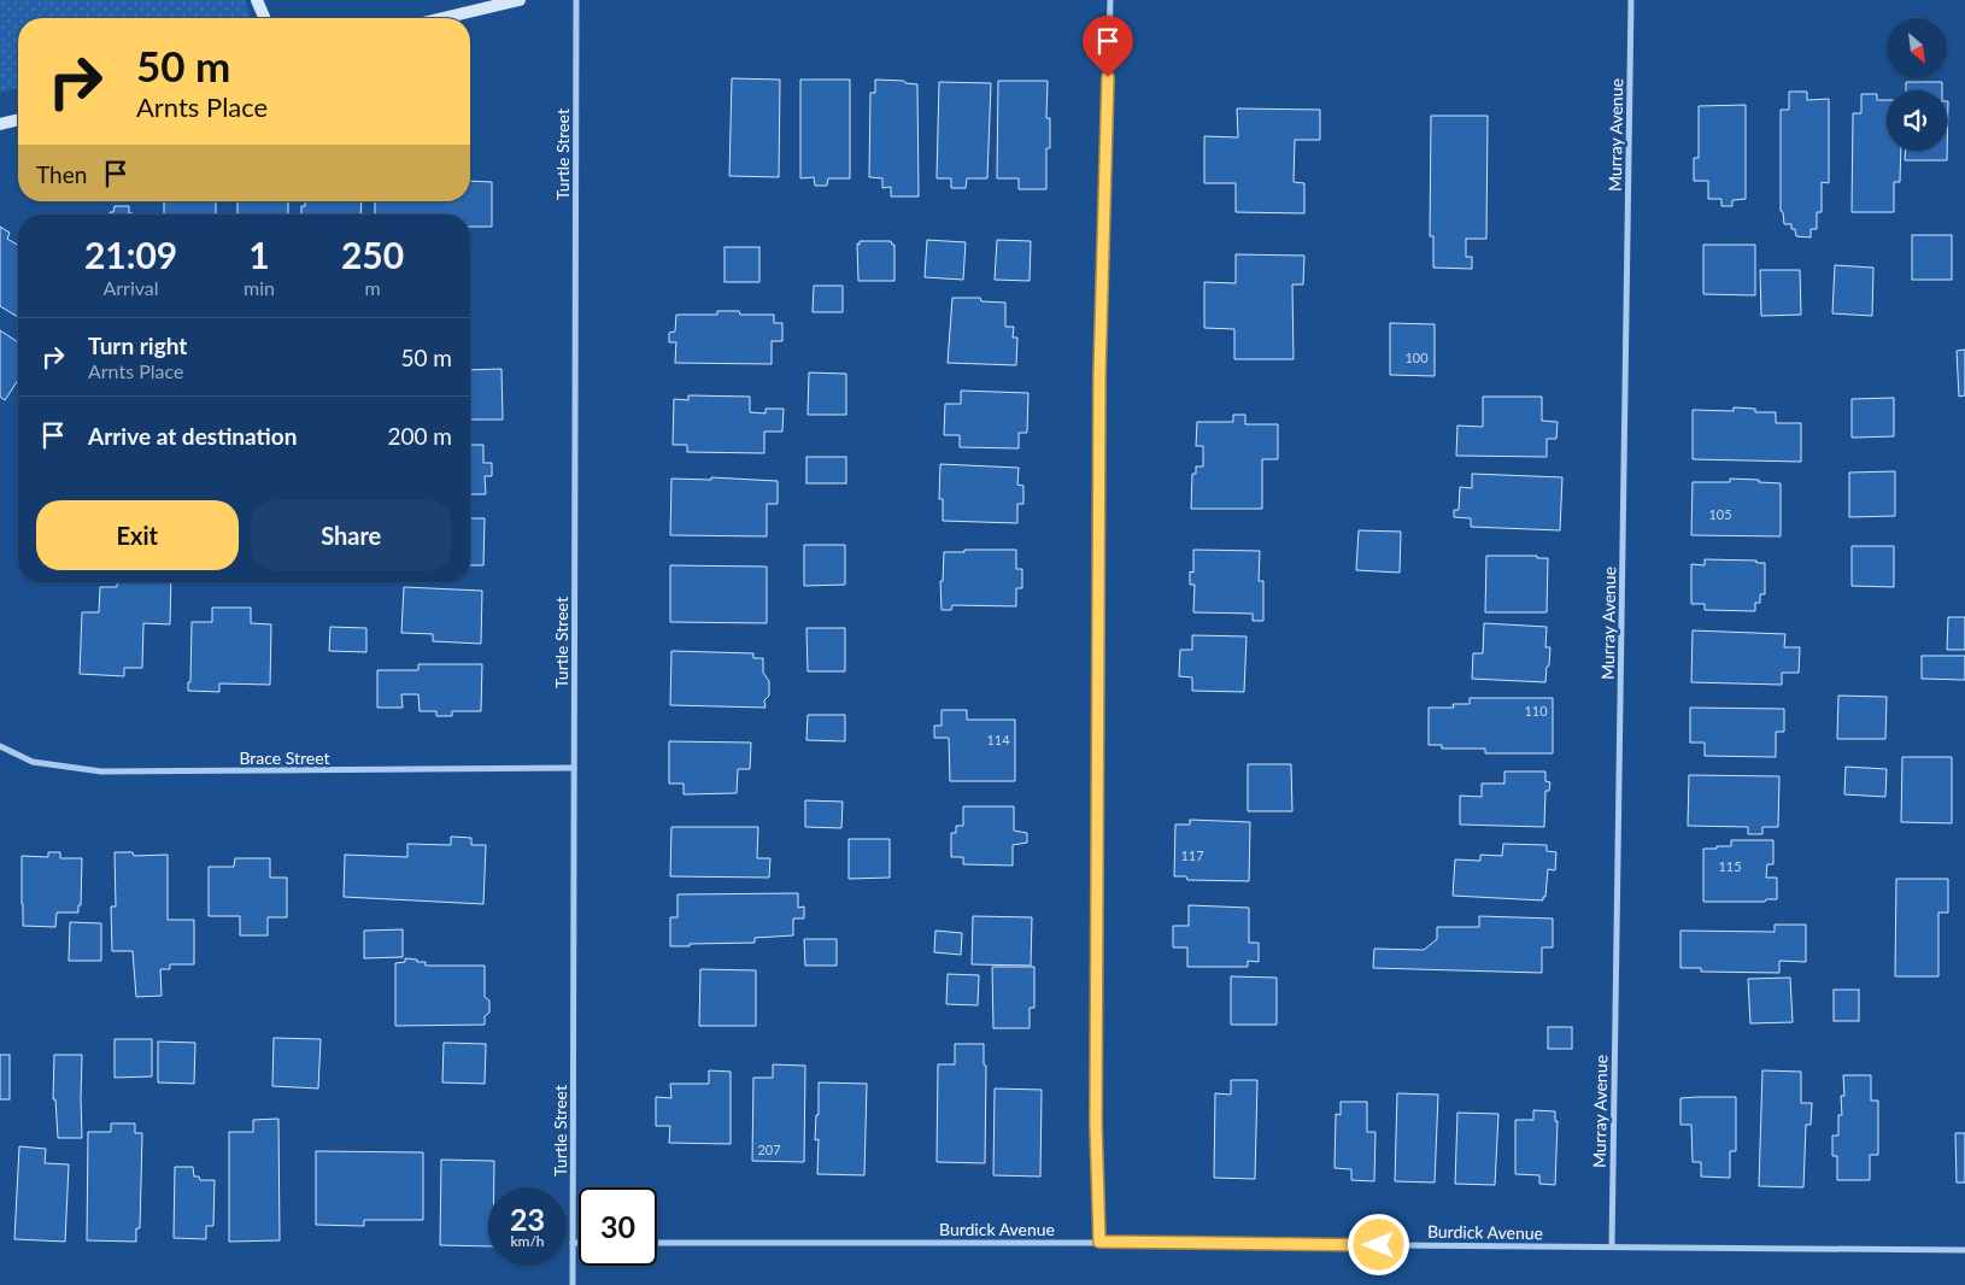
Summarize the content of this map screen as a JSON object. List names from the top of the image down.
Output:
{
  "streets": {
    "street": [
      "Murray Avenue",
      "Turtle Street",
      "Brace Street",
      "Burdick Avenue"
    ]
  },
  "crossings": [
    ["Murray Avenue", "Burdick Avenue"],
    ["Turtle Street", "Brace Street"]
  ],
  "house_numbers": [
    "100",
    "105",
    "110",
    "114",
    "117",
    "115",
    "207"
  ],
  "north": "bottom right",
  "page": {
    "turn": ["50 m", "Arnts Place"],
    "then": "Then",
    "eta": [
      "21:09",
      "Arrival",
      "1",
      "min",
      "250",
      "m"
    ],
    "list": [
      {
        "name": "Turn right",
        "note": "Arnts Place",
        "value": "50 m"
      },
      {
        "name": "Arrive at destination",
        "value": "200 m"
      }
    ],
    "buttons": ["Exit", "Share"],
    "speed": "23 km/h",
    "limit": "30"
  }
}
